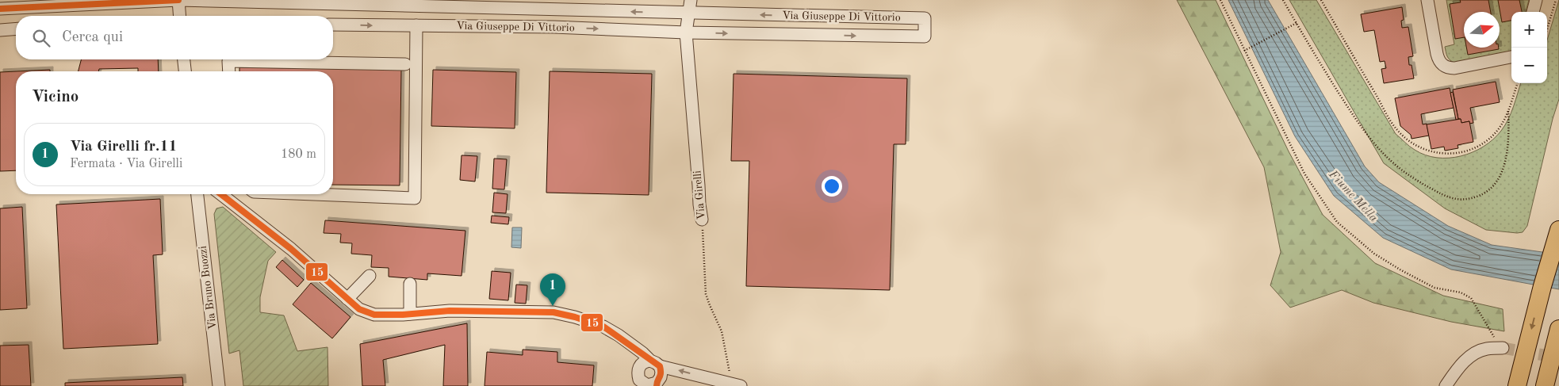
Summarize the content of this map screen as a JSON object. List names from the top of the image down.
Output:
{
  "streets": {
    "street": ["Via Giuseppe Di Vittorio", "Via Girelli", "Via Bruno Buozzi"]
  },
  "crossings": [
    ["Via Giuseppe Di Vittorio", "Via Girelli"]
  ],
  "water": ["Fiume Mella"],
  "lines": ["transit line 15"],
  "north": "right",
  "page": {
    "map_buttons": ["+", "−"],
    "search": "Cerca qui",
    "heading": "Vicino",
    "list": [
      {
        "mark": "1",
        "name": "Via Girelli fr.11",
        "note": "Fermata · Via Girelli",
        "value": "180 m"
      }
    ],
    "pins": "1"
  }
}
